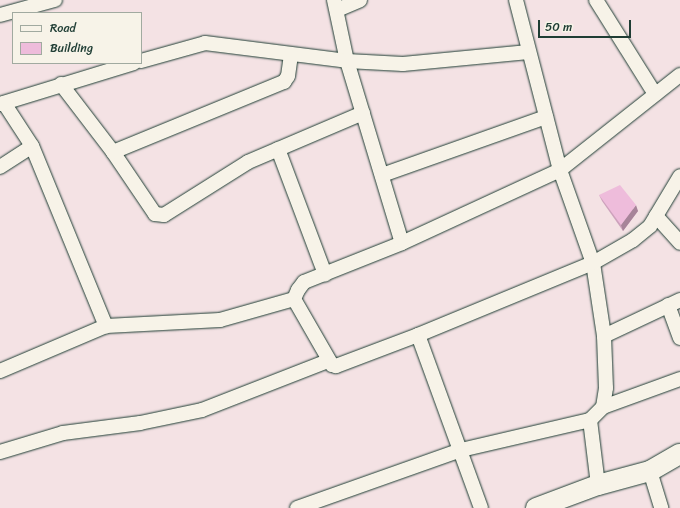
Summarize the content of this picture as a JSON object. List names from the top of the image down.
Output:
{
  "legend": ["Road", "Building"],
  "scale_bar": "50 m"
}
